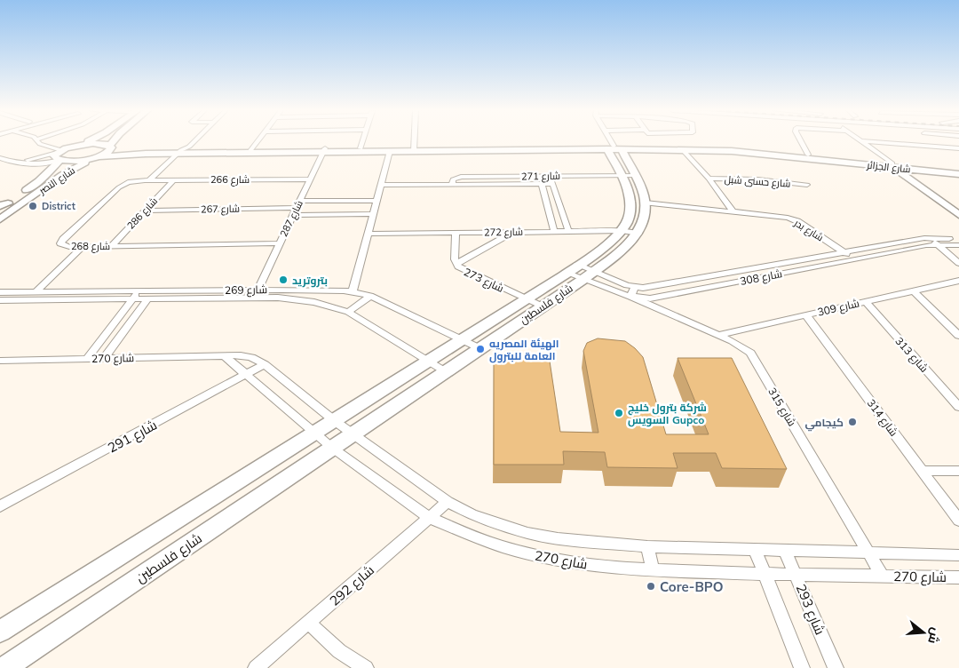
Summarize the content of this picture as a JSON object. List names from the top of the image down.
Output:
{
  "streets": {
    "street": [
      "شارع الجزائر",
      "شارع 271",
      "شارع 266",
      "شارع النصر",
      "شارع حسنى شبل",
      "شارع 267",
      "شارع 286",
      "شارع 287",
      "شارع بدر",
      "شارع 272",
      "شارع 268",
      "شارع 308",
      "شارع 273",
      "شارع 269",
      "شارع فلسطين",
      "شارع 309",
      "شارع 313",
      "شارع 270",
      "شارع 315",
      "شارع 314",
      "شارع 291",
      "شارع 292",
      "شارع 293"
    ]
  },
  "crossings": [
    ["شارع الجزائر", "شارع النصر"],
    ["شارع الجزائر", "شارع 287"],
    ["شارع الجزائر", "شارع فلسطين"],
    ["شارع 271", "شارع فلسطين"],
    ["شارع 266", "شارع 286"],
    ["شارع 266", "شارع 287"],
    ["شارع 266", "شارع 268"],
    ["شارع 267", "شارع 286"],
    ["شارع 267", "شارع 287"],
    ["شارع 286", "شارع 268"],
    ["شارع 287", "شارع 268"],
    ["شارع 287", "شارع 269"],
    ["شارع بدر", "شارع 308"],
    ["شارع بدر", "شارع فلسطين"],
    ["شارع 272", "شارع 273"],
    ["شارع 272", "شارع فلسطين"],
    ["شارع 308", "شارع فلسطين"],
    ["شارع 308", "شارع 315"],
    ["شارع 273", "شارع فلسطين"],
    ["شارع 269", "شارع فلسطين"],
    ["شارع فلسطين", "شارع 270"],
    ["شارع 309", "شارع 313"],
    ["شارع 309", "شارع 315"],
    ["شارع 309", "شارع 314"],
    ["شارع 270", "شارع 315"],
    ["شارع 270", "شارع 291"],
    ["شارع 270", "شارع 292"],
    ["شارع 270", "شارع 293"]
  ],
  "places": [
    "District",
    "بتروتريد",
    "الهيئة المصريه العامة للبترول",
    "شركة بترول خليج السويس Gupco",
    "كيجامي",
    "Core-BPO"
  ],
  "north": "right"
}
